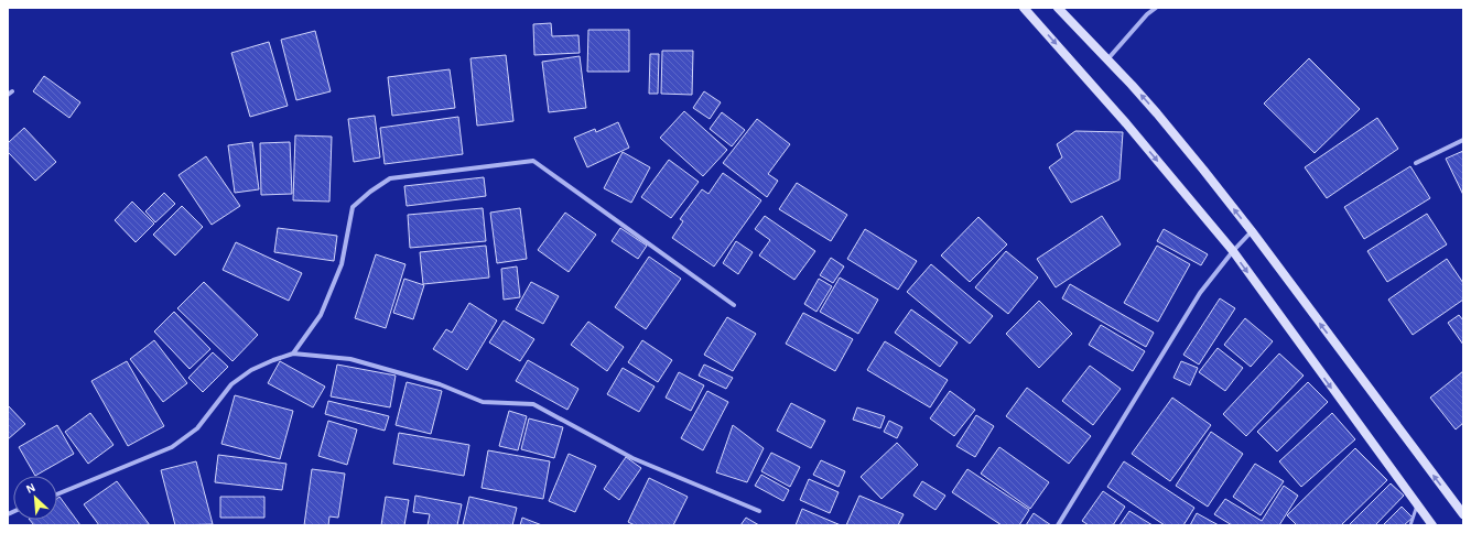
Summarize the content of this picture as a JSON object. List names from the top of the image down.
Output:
{
  "north": "top left"
}
